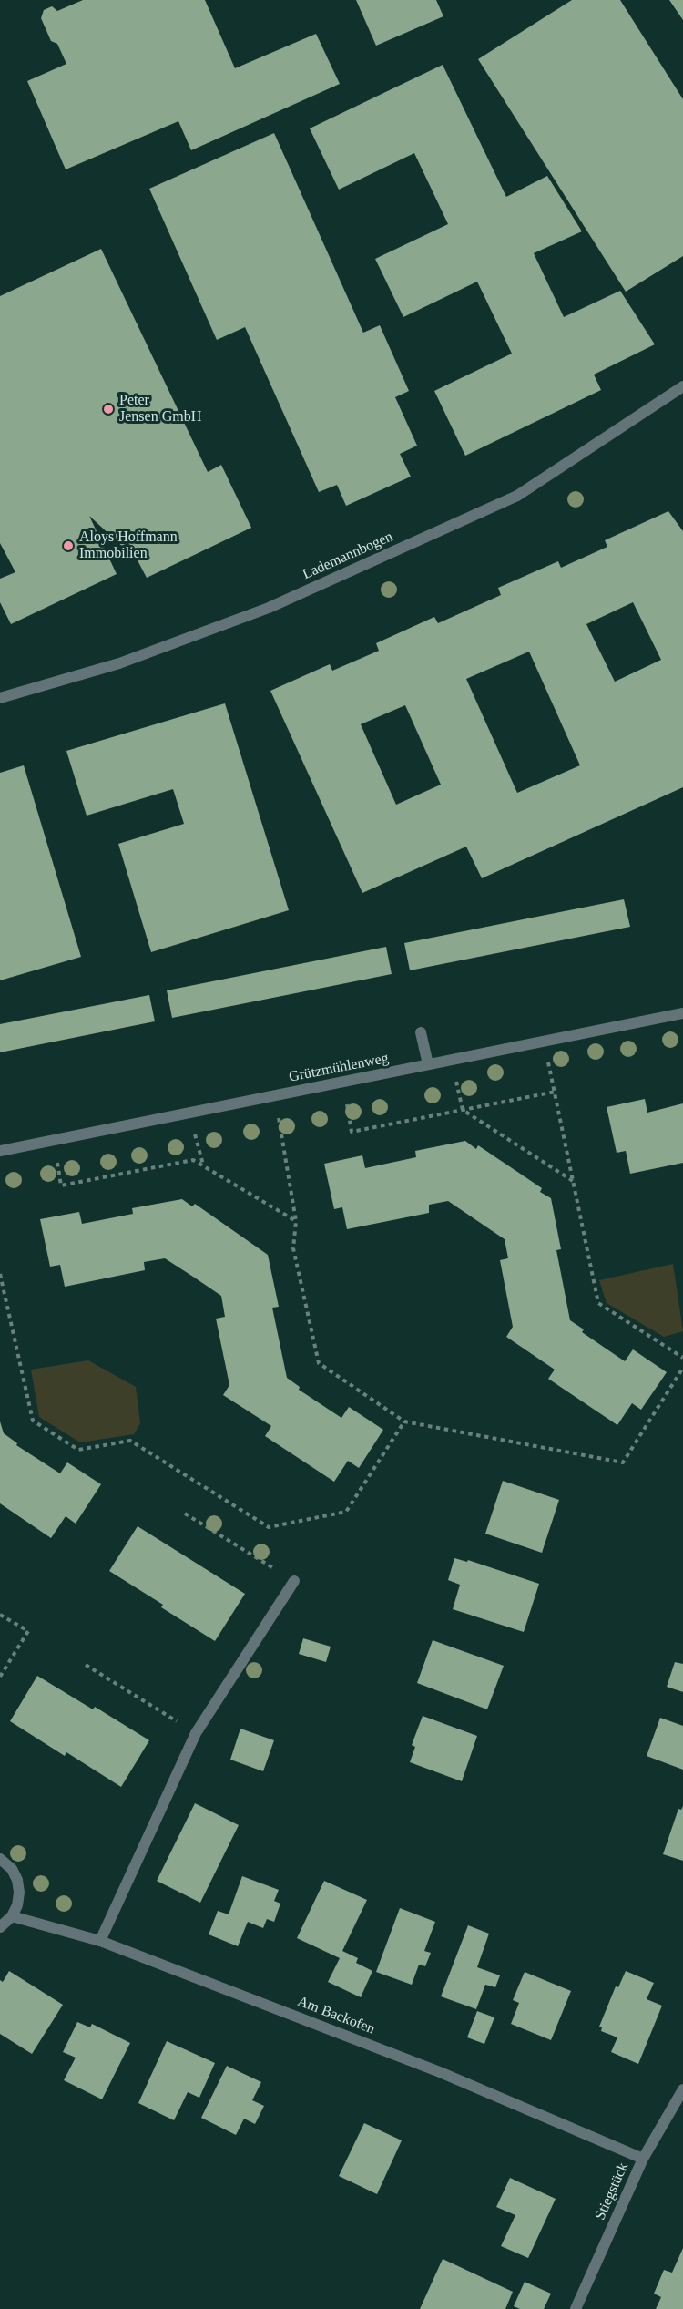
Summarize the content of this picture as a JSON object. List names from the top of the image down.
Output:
{
  "streets": {
    "street": [
      "Lademannbogen",
      "Grützmühlenweg",
      "Am Backofen",
      "Stiegstück"
    ]
  },
  "crossings": [
    ["Am Backofen", "Stiegstück"]
  ],
  "places": ["Peter Jensen GmbH", "Aloys Hoffmann Immobilien"]
}
